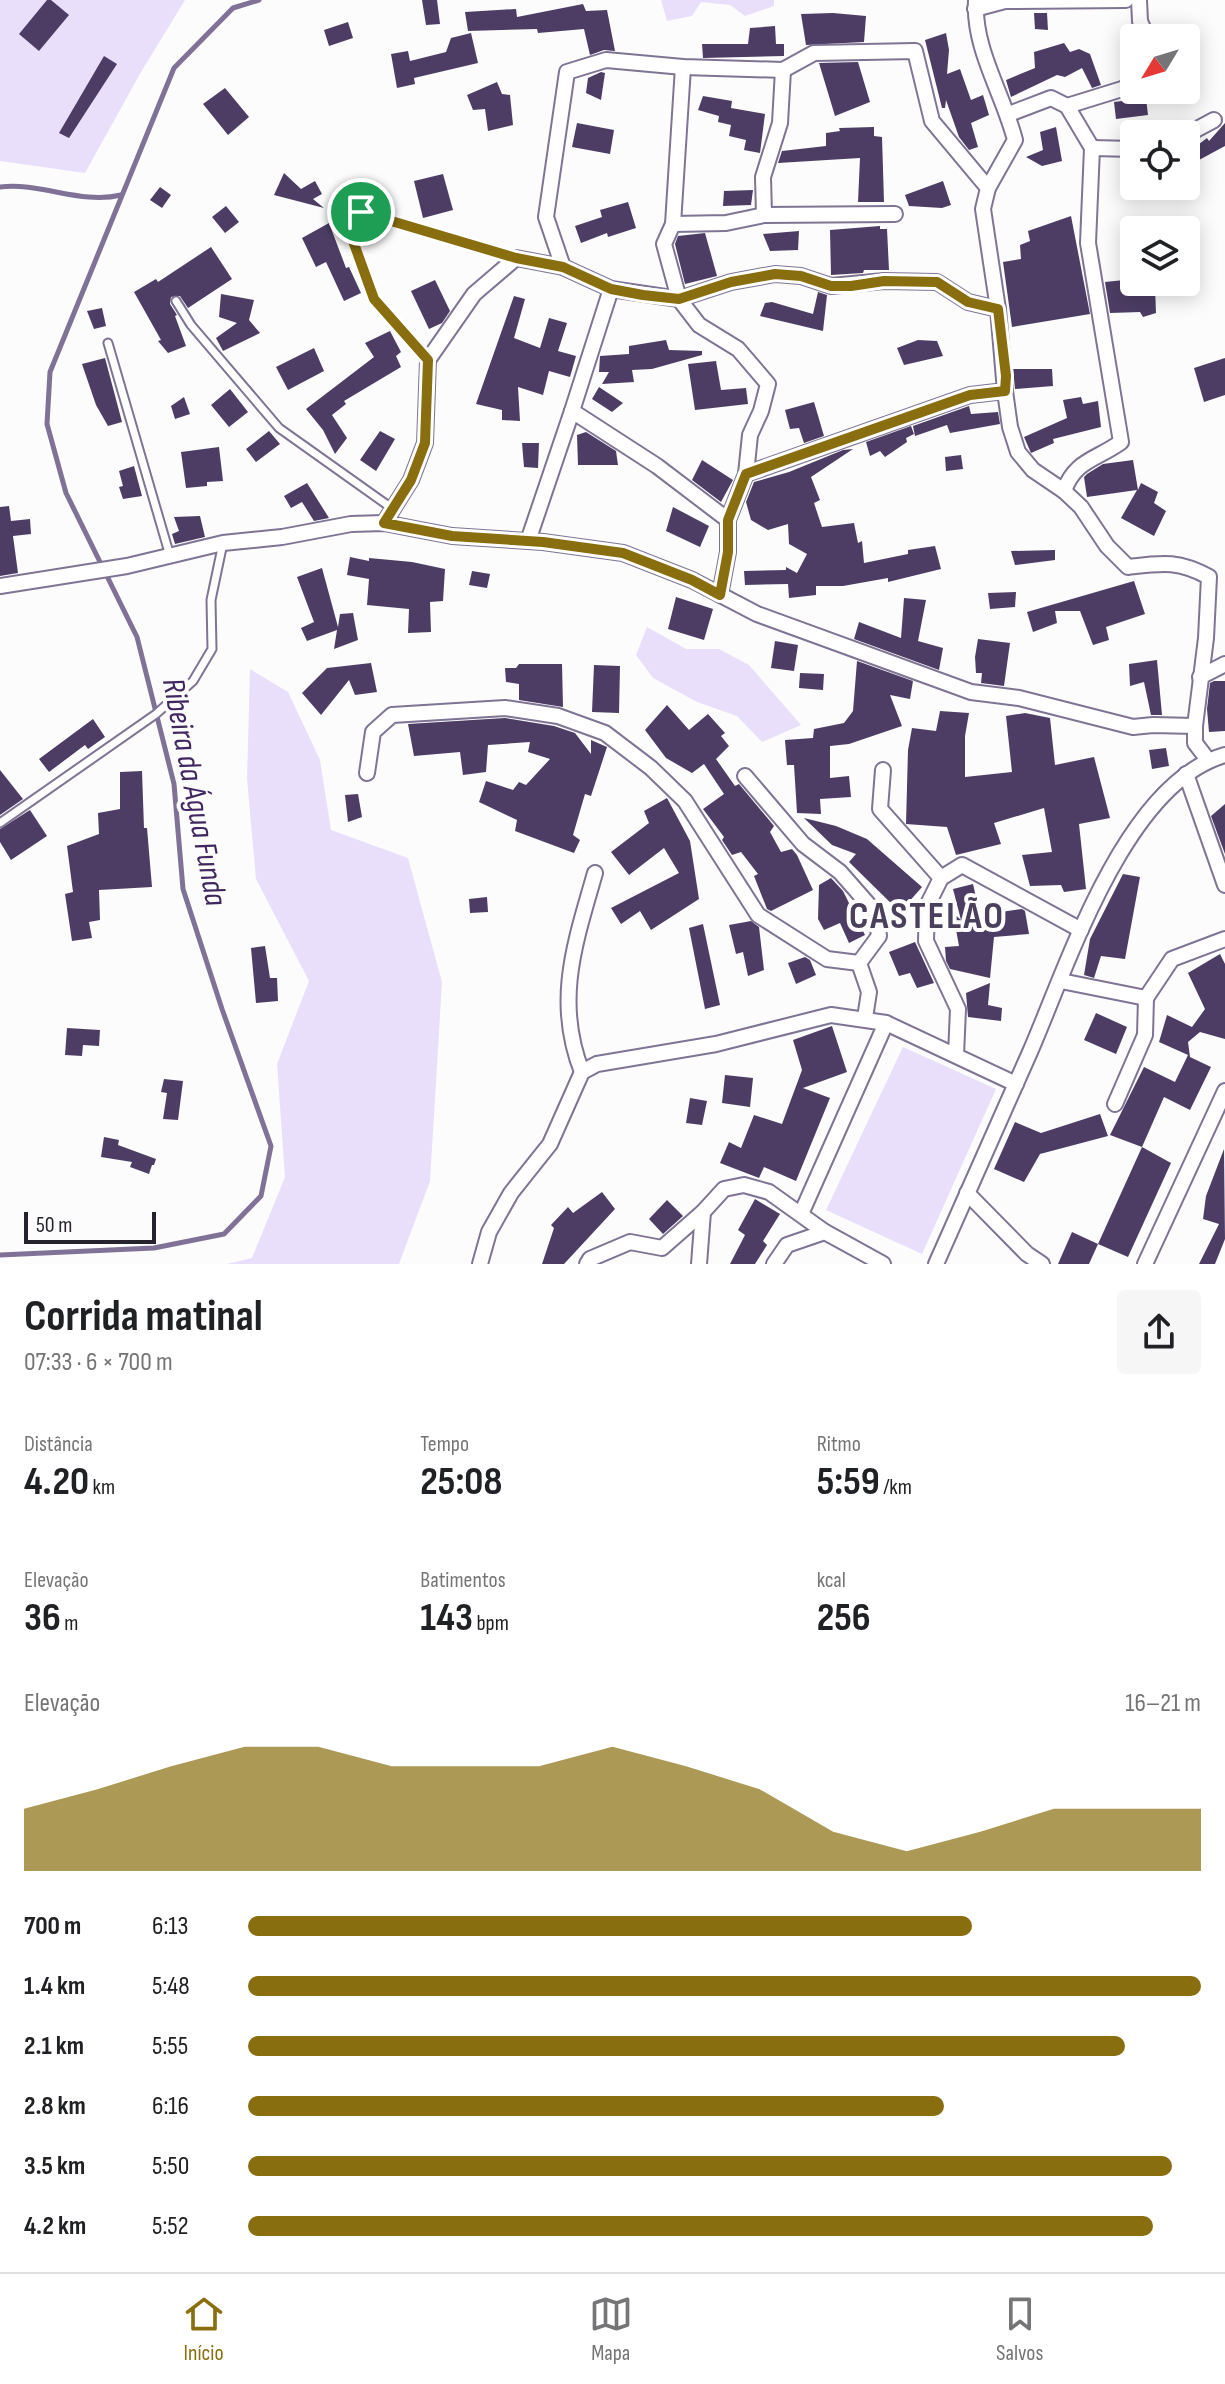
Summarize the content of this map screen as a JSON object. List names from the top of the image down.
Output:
{
  "districts": ["CASTELÃO"],
  "water": ["Ribeira da Água Funda"],
  "scale_bar": "50 m",
  "north": "bottom left",
  "page": {
    "scale": "50 m",
    "heading": ["Corrida matinal", "07:33 · 6 × 700 m"],
    "stats": [
      ["Distância", "4.20 km"],
      ["Tempo", "25:08"],
      ["Ritmo", "5:59 /km"],
      ["Elevação", "36 m"],
      ["Batimentos", "143 bpm"],
      ["kcal", "256"]
    ],
    "chart": ["Elevação", "16–21 m"],
    "list": [
      {
        "name": "700 m",
        "note": "6:13"
      },
      {
        "name": "1.4 km",
        "note": "5:48"
      },
      {
        "name": "2.1 km",
        "note": "5:55"
      },
      {
        "name": "2.8 km",
        "note": "6:16"
      },
      {
        "name": "3.5 km",
        "note": "5:50"
      },
      {
        "name": "4.2 km",
        "note": "5:52"
      }
    ],
    "tabs": ["Início", "Mapa", "Salvos"]
  }
}
